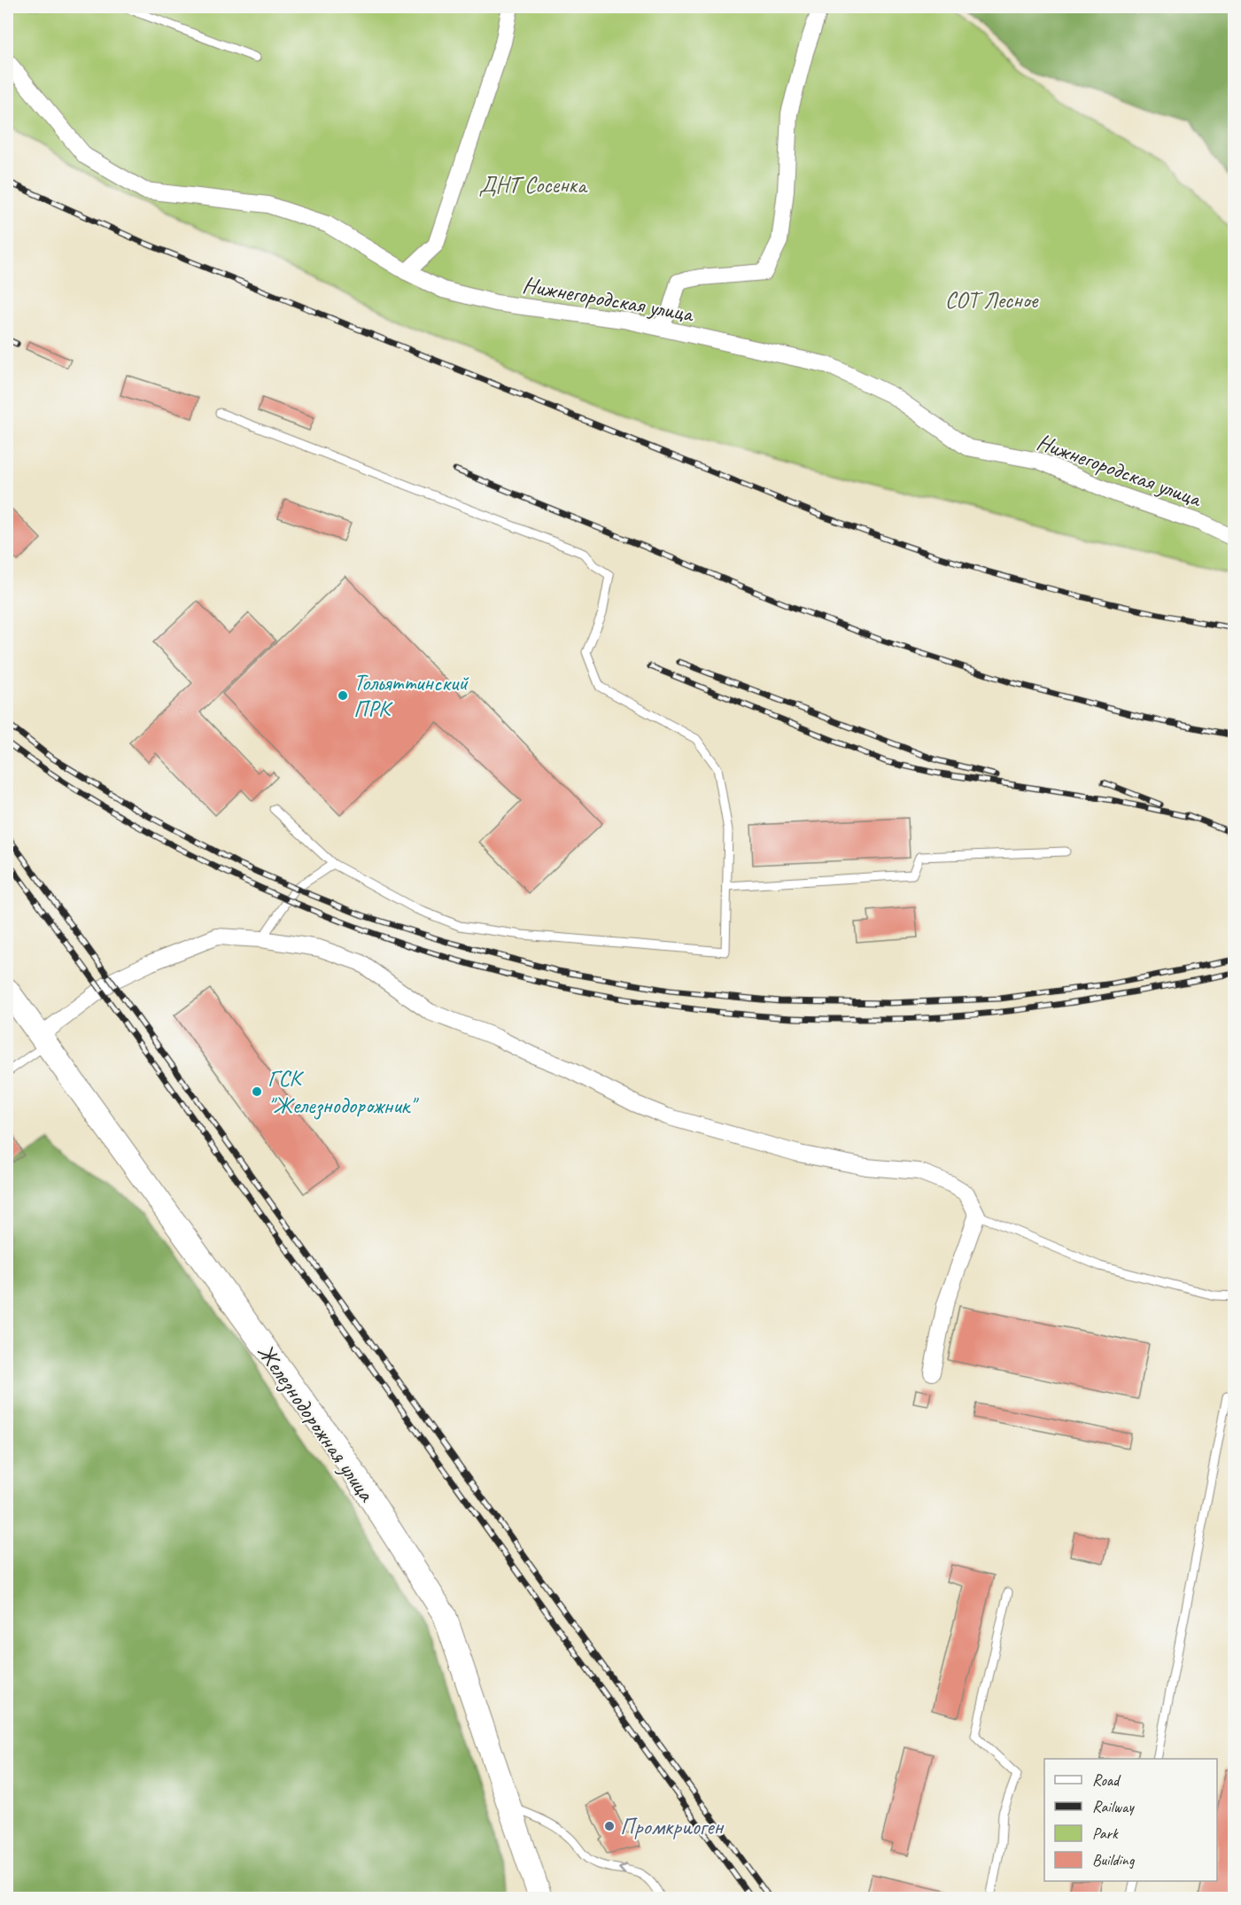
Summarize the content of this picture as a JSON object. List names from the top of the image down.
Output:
{
  "streets": {
    "main road": ["Железнодорожная улица"],
    "street": ["Нижнегородская улица"]
  },
  "parks": ["ДНТ Сосенка", "СОТ Лесное"],
  "places": ["Тольяттинский ПРК", "ГСК \"Железнодорожник\"", "Промкриоген"],
  "legend": [
    "Road",
    "Railway",
    "Park",
    "Building"
  ]
}
